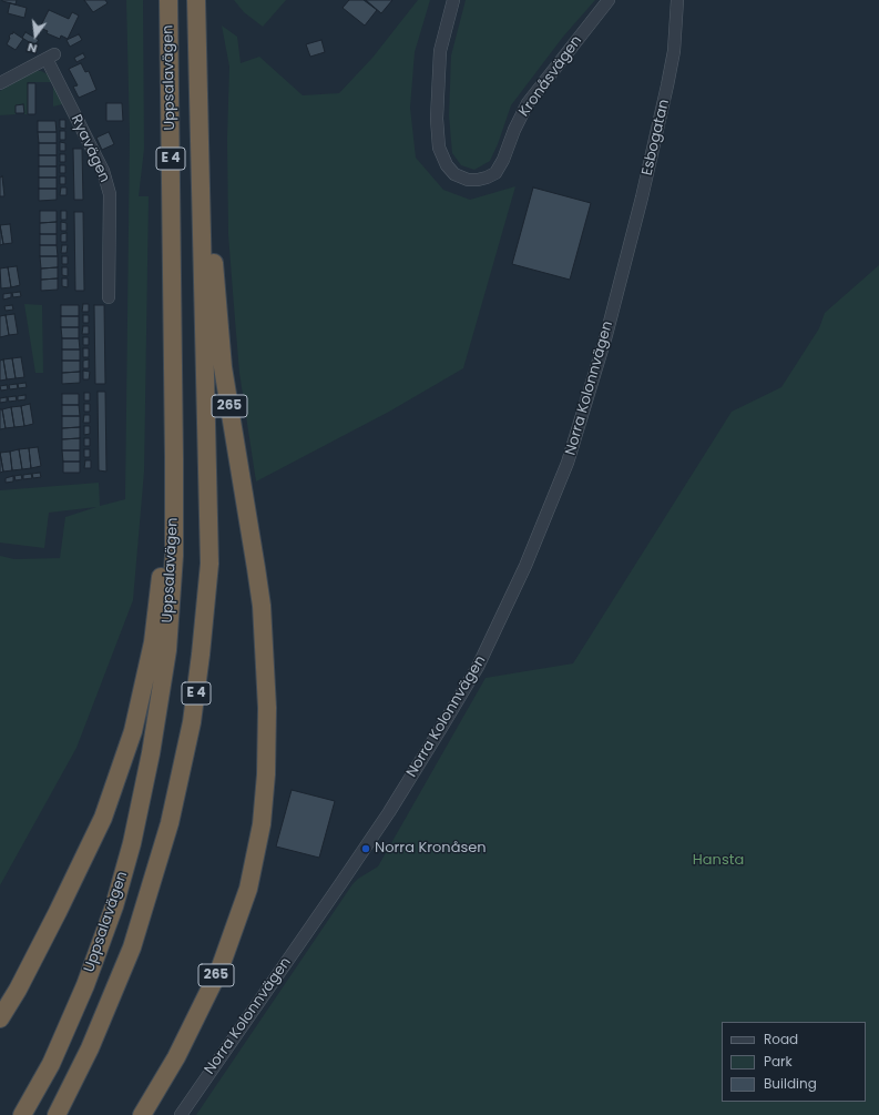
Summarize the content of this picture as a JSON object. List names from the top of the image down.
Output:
{
  "streets": {
    "highway": ["Uppsalavägen", "E 4", "265"],
    "street": [
      "Kronåsvägen",
      "Esbogatan",
      "Ryavägen",
      "Norra Kolonnvägen"
    ]
  },
  "crossings": [
    ["Uppsalavägen", "265"],
    ["Esbogatan", "Norra Kolonnvägen"]
  ],
  "parks": ["Hansta"],
  "places": ["Norra Kronåsen"],
  "legend": ["Road", "Park", "Building"],
  "north": "bottom"
}
